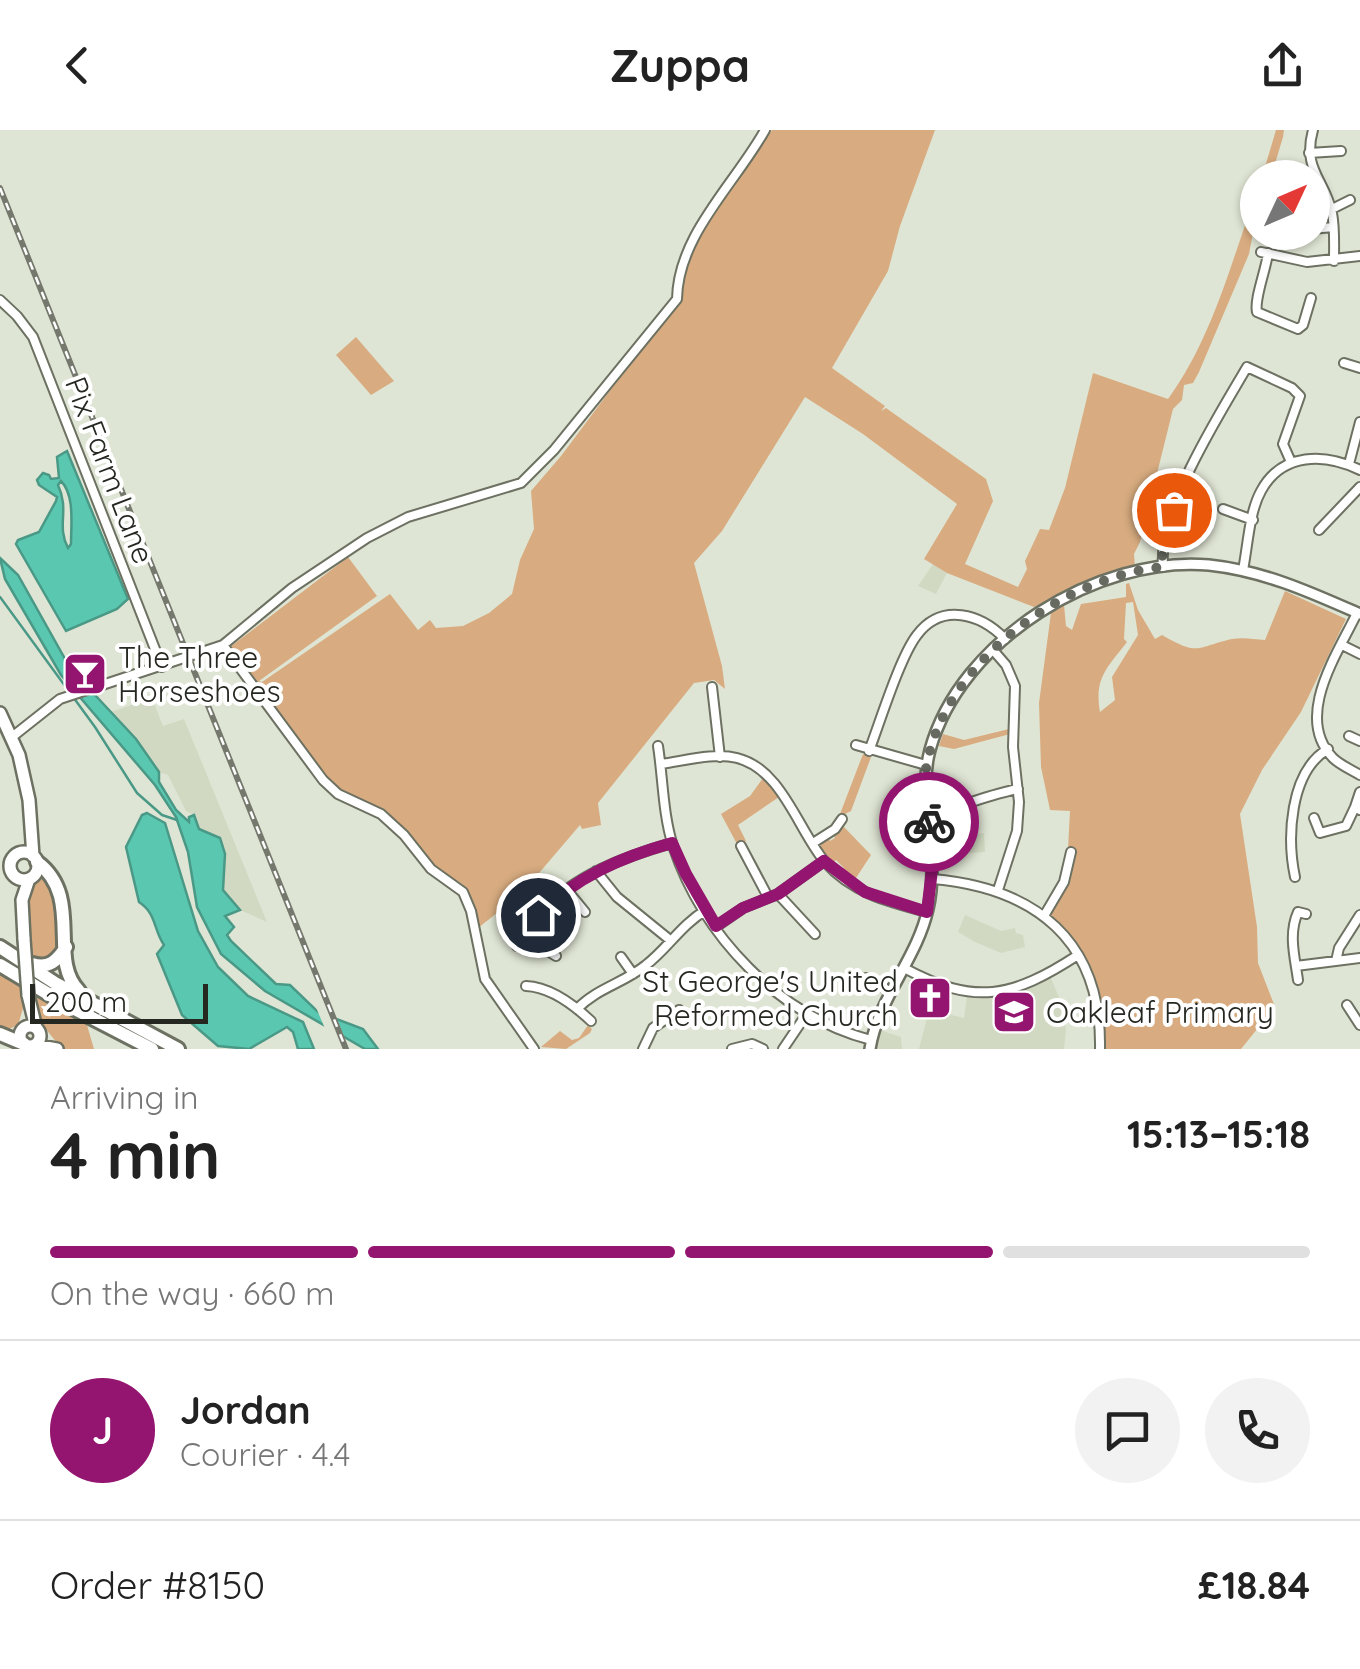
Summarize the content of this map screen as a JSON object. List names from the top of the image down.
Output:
{
  "streets": {
    "street": ["Pix Farm Lane"]
  },
  "places": {
    "bar": ["The Three Horseshoes"],
    "church": ["St George's United Reformed Church"],
    "school or university": ["Oakleaf Primary"]
  },
  "scale_bar": "200 m",
  "north": "top right",
  "page": {
    "header": "Zuppa",
    "scale": "200 m",
    "heading": ["4 min", "Arriving in", "15:13–15:18"],
    "panel": [
      "Jordan",
      "Courier · 4.4",
      "Order #8150",
      "£18.84"
    ],
    "bar": "On the way · 660 m",
    "round": "J"
  }
}
